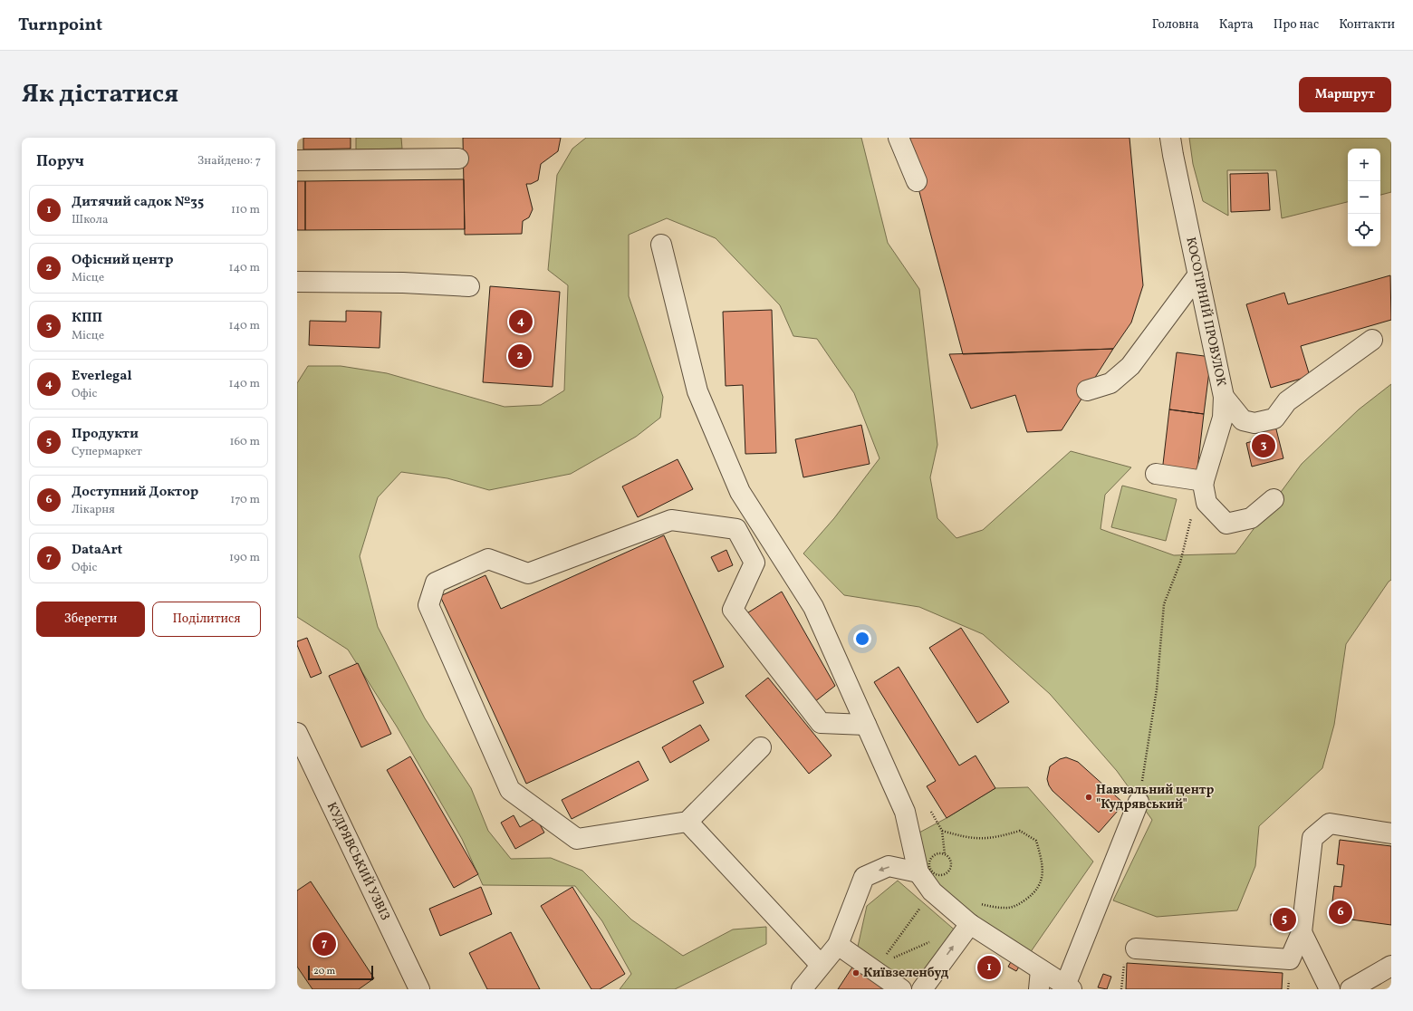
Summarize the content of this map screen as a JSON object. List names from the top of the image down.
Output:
{
  "streets": {
    "street": ["КОСОГІРНИЙ ПРОВУЛОК", "КУДРЯВСЬКИЙ УЗВІЗ"]
  },
  "places": ["Навчальний центр \"Кудрявський\"", "Київзеленбуд"],
  "scale_bar": "20 m",
  "page": {
    "header": "Turnpoint",
    "nav": [
      "Головна",
      "Карта",
      "Про нас",
      "Контакти"
    ],
    "title": "Як дістатися",
    "buttons": [
      "Маршрут",
      ["Зберегти", "Поділитися"]
    ],
    "heading": ["Поруч", "Знайдено: 7"],
    "map_buttons": ["+", "−"],
    "list": [
      {
        "mark": "1",
        "name": "Дитячий садок №35",
        "note": "Школа",
        "value": "110 m"
      },
      {
        "mark": "2",
        "name": "Офісний центр",
        "note": "Місце",
        "value": "140 m"
      },
      {
        "mark": "3",
        "name": "КПП",
        "note": "Місце",
        "value": "140 m"
      },
      {
        "mark": "4",
        "name": "Everlegal",
        "note": "Офіс",
        "value": "140 m"
      },
      {
        "mark": "5",
        "name": "Продукти",
        "note": "Супермаркет",
        "value": "160 m"
      },
      {
        "mark": "6",
        "name": "Доступний Доктор",
        "note": "Лікарня",
        "value": "170 m"
      },
      {
        "mark": "7",
        "name": "DataArt",
        "note": "Офіс",
        "value": "190 m"
      }
    ],
    "pins": [
      "4",
      "2",
      "3",
      "6",
      "5",
      "7",
      "1"
    ],
    "scale": "20 m"
  }
}
